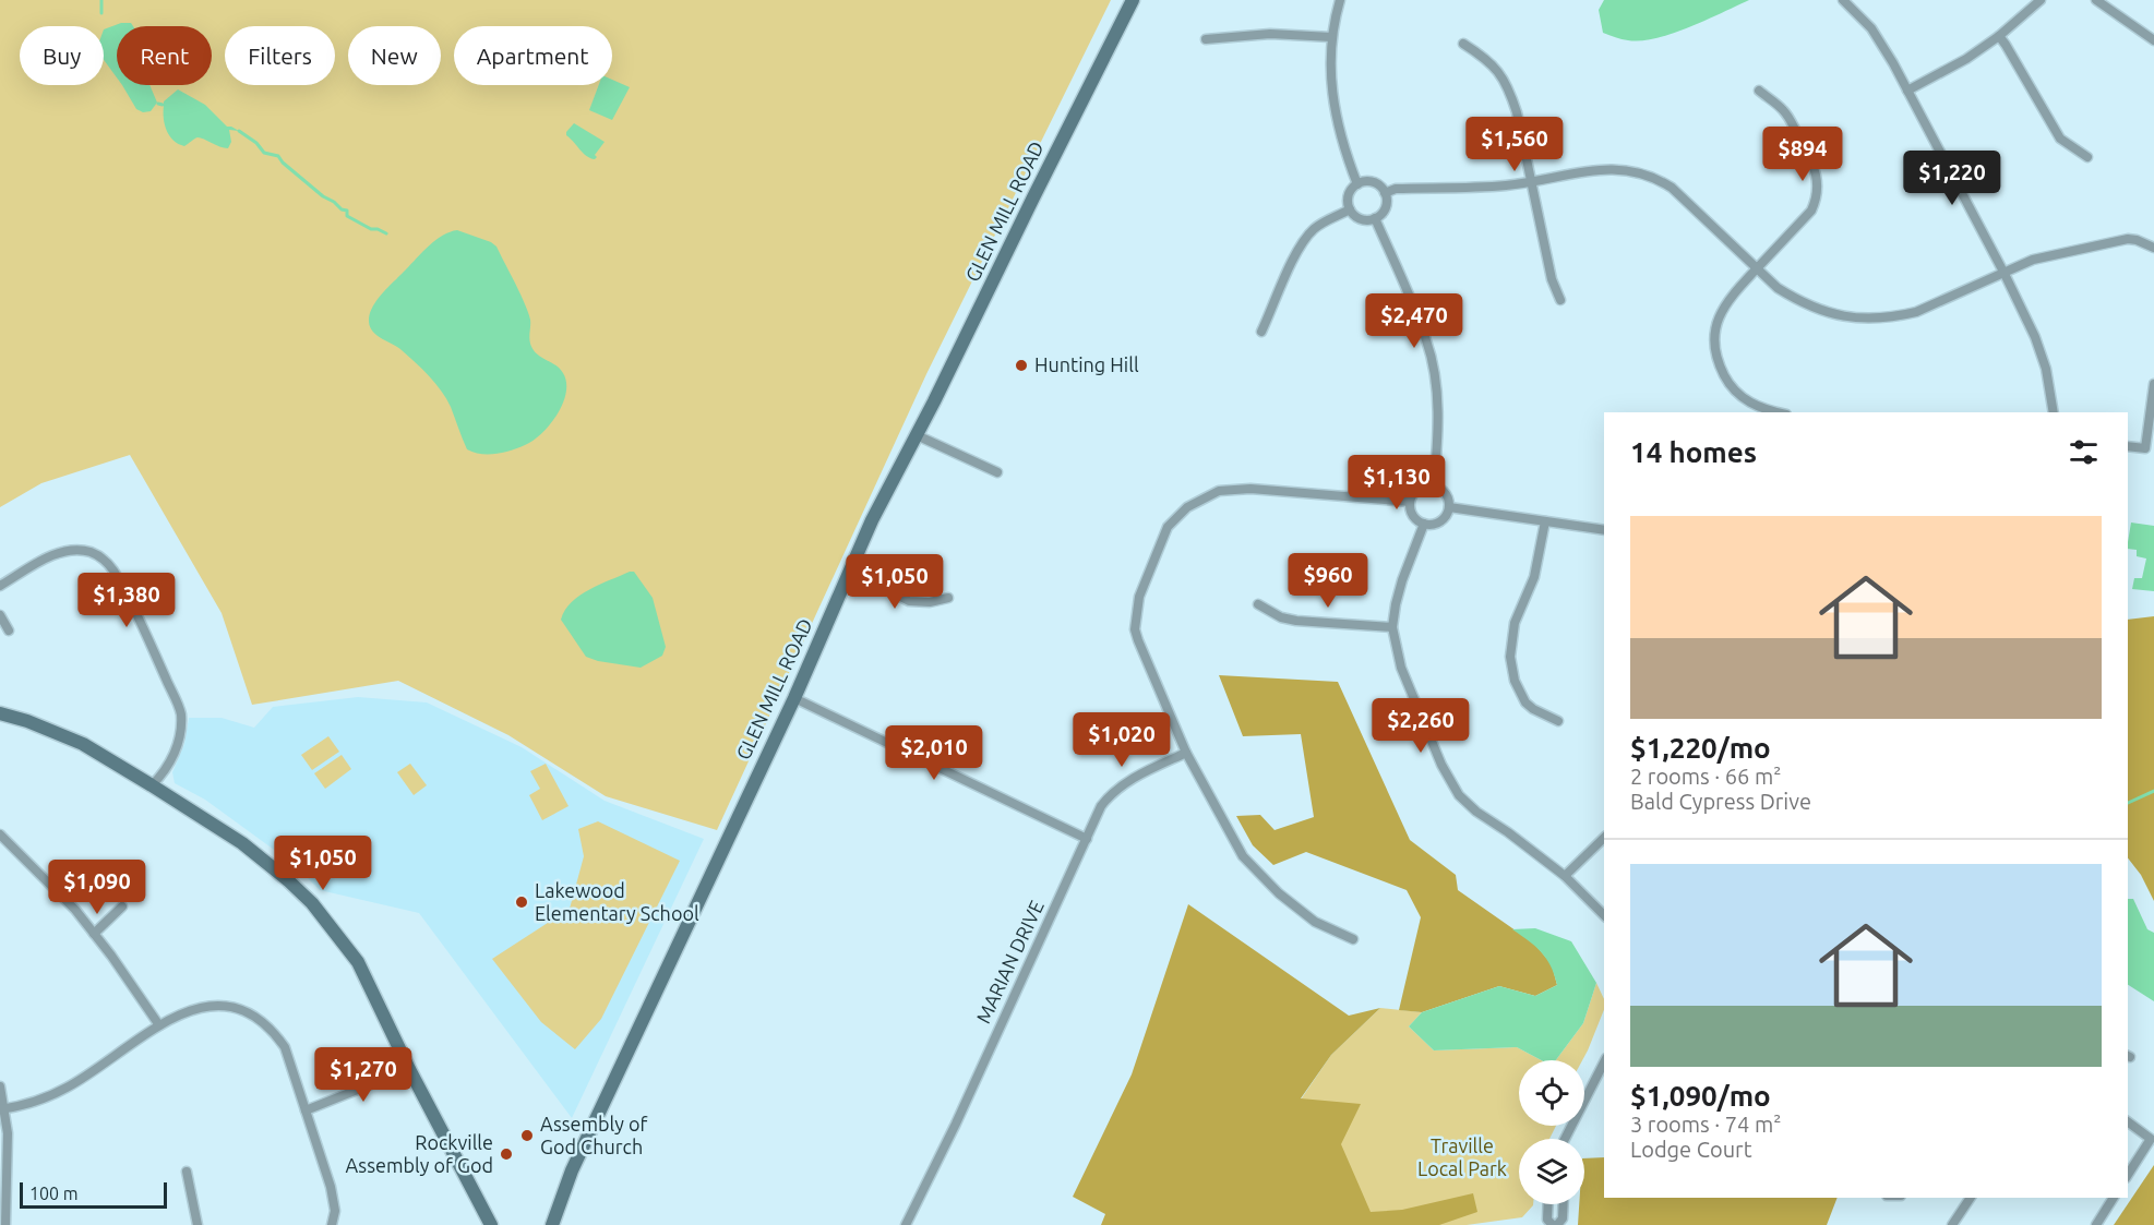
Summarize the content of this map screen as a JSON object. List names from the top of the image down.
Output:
{
  "streets": {
    "main road": ["GLEN MILL ROAD"],
    "street": ["MARIAN DRIVE"]
  },
  "parks": ["Traville Local Park"],
  "places": [
    "Hunting Hill",
    "Lakewood Elementary School",
    "Assembly of God Church",
    "Rockville Assembly of God"
  ],
  "scale_bar": "100 m",
  "page": {
    "chip": [
      "Buy",
      "Rent",
      "Filters",
      "New",
      "Apartment"
    ],
    "price": [
      "$1,560",
      "$894",
      "$1,220",
      "$2,470",
      "$1,130",
      "$960",
      "$1,050",
      "$1,380",
      "$2,260",
      "$1,020",
      "$2,010",
      "$1,050",
      "$1,090",
      "$1,270"
    ],
    "heading": "14 homes",
    "list": [
      {
        "name": "$1,220/mo",
        "note": "2 rooms · 66 m² · Bald Cypress Drive"
      },
      {
        "name": "$1,090/mo",
        "note": "3 rooms · 74 m² · Lodge Court"
      }
    ],
    "scale": "100 m"
  }
}
